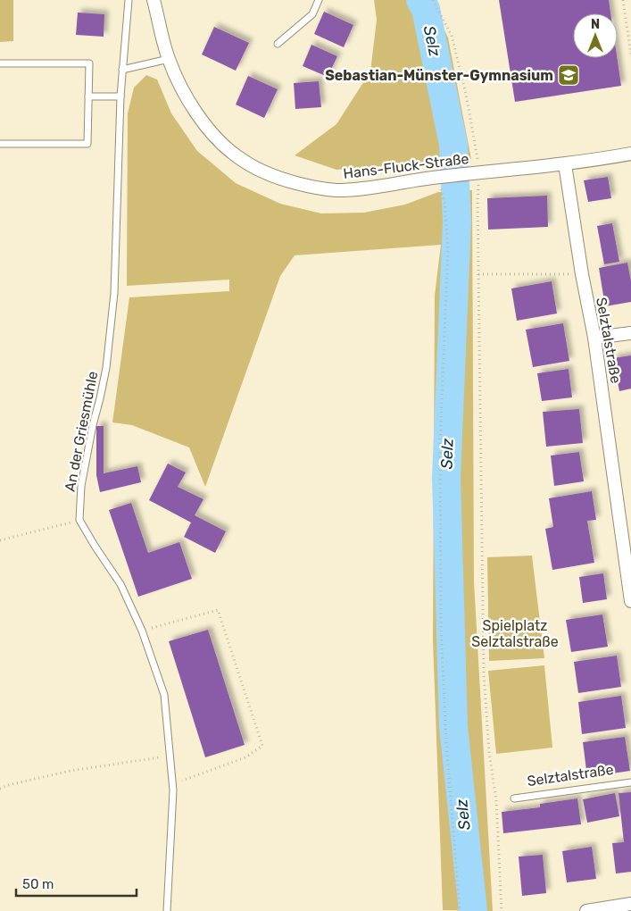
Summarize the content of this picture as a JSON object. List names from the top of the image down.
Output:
{
  "streets": {
    "street": ["Hans-Fluck-Straße", "Selztalstraße"],
    "lane": ["An der Griesmühle"]
  },
  "crossings": [
    ["Hans-Fluck-Straße", "Selztalstraße"]
  ],
  "water": ["Selz"],
  "parks": ["Spielplatz Selztalstraße"],
  "places": {
    "school or university": ["Sebastian-Münster-Gymnasium"]
  },
  "scale_bar": "50 m",
  "north": "top"
}
